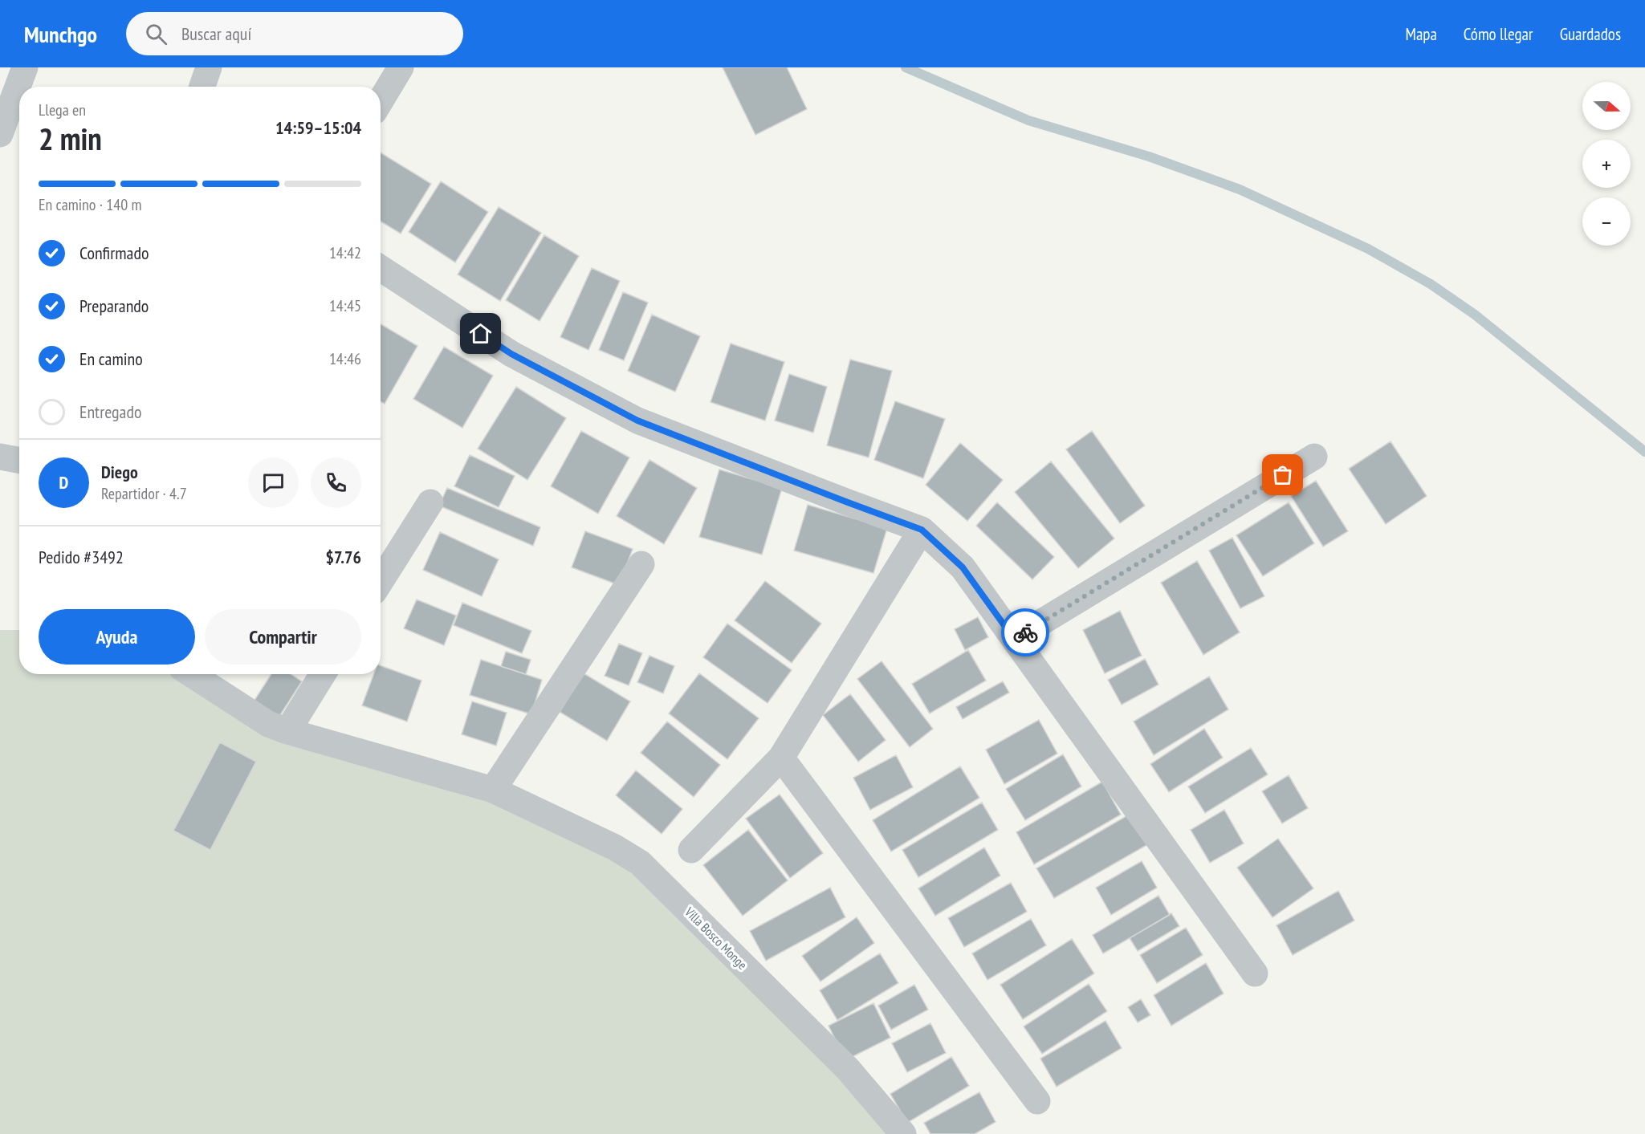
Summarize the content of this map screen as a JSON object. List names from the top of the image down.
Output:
{
  "streets": {
    "street": ["Villa Bosco Monge"]
  },
  "north": "right",
  "page": {
    "header": "Munchgo",
    "search": "Buscar aquí",
    "nav": ["Mapa", "Cómo llegar", "Guardados"],
    "map_buttons": ["+", "−"],
    "heading": ["2 min", "Llega en", "14:59–15:04"],
    "panel": [
      "Diego",
      "Repartidor · 4.7",
      "Pedido #3492",
      "$7.76"
    ],
    "bar": "En camino · 140 m",
    "list": [
      ["Confirmado", "14:42"],
      ["Preparando", "14:45"],
      ["En camino", "14:46"],
      "Entregado"
    ],
    "round": "D",
    "buttons": ["Ayuda", "Compartir"]
  }
}
